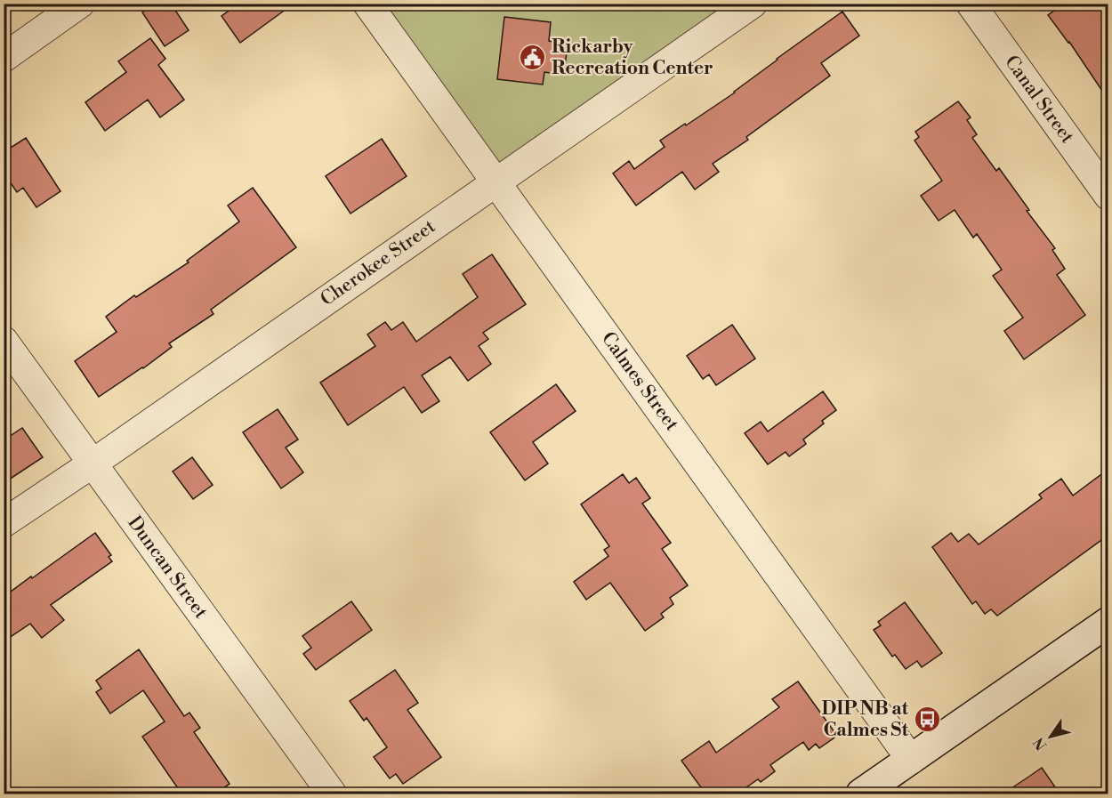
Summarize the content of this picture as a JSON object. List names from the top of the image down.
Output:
{
  "streets": {
    "street": [
      "Canal Street",
      "Cherokee Street",
      "Calmes Street",
      "Duncan Street"
    ]
  },
  "crossings": [
    ["Cherokee Street", "Calmes Street"],
    ["Cherokee Street", "Duncan Street"]
  ],
  "places": {
    "public building": ["Rickarby Recreation Center"],
    "bus stop": ["DIP NB at Calmes St"]
  },
  "north": "bottom left"
}
